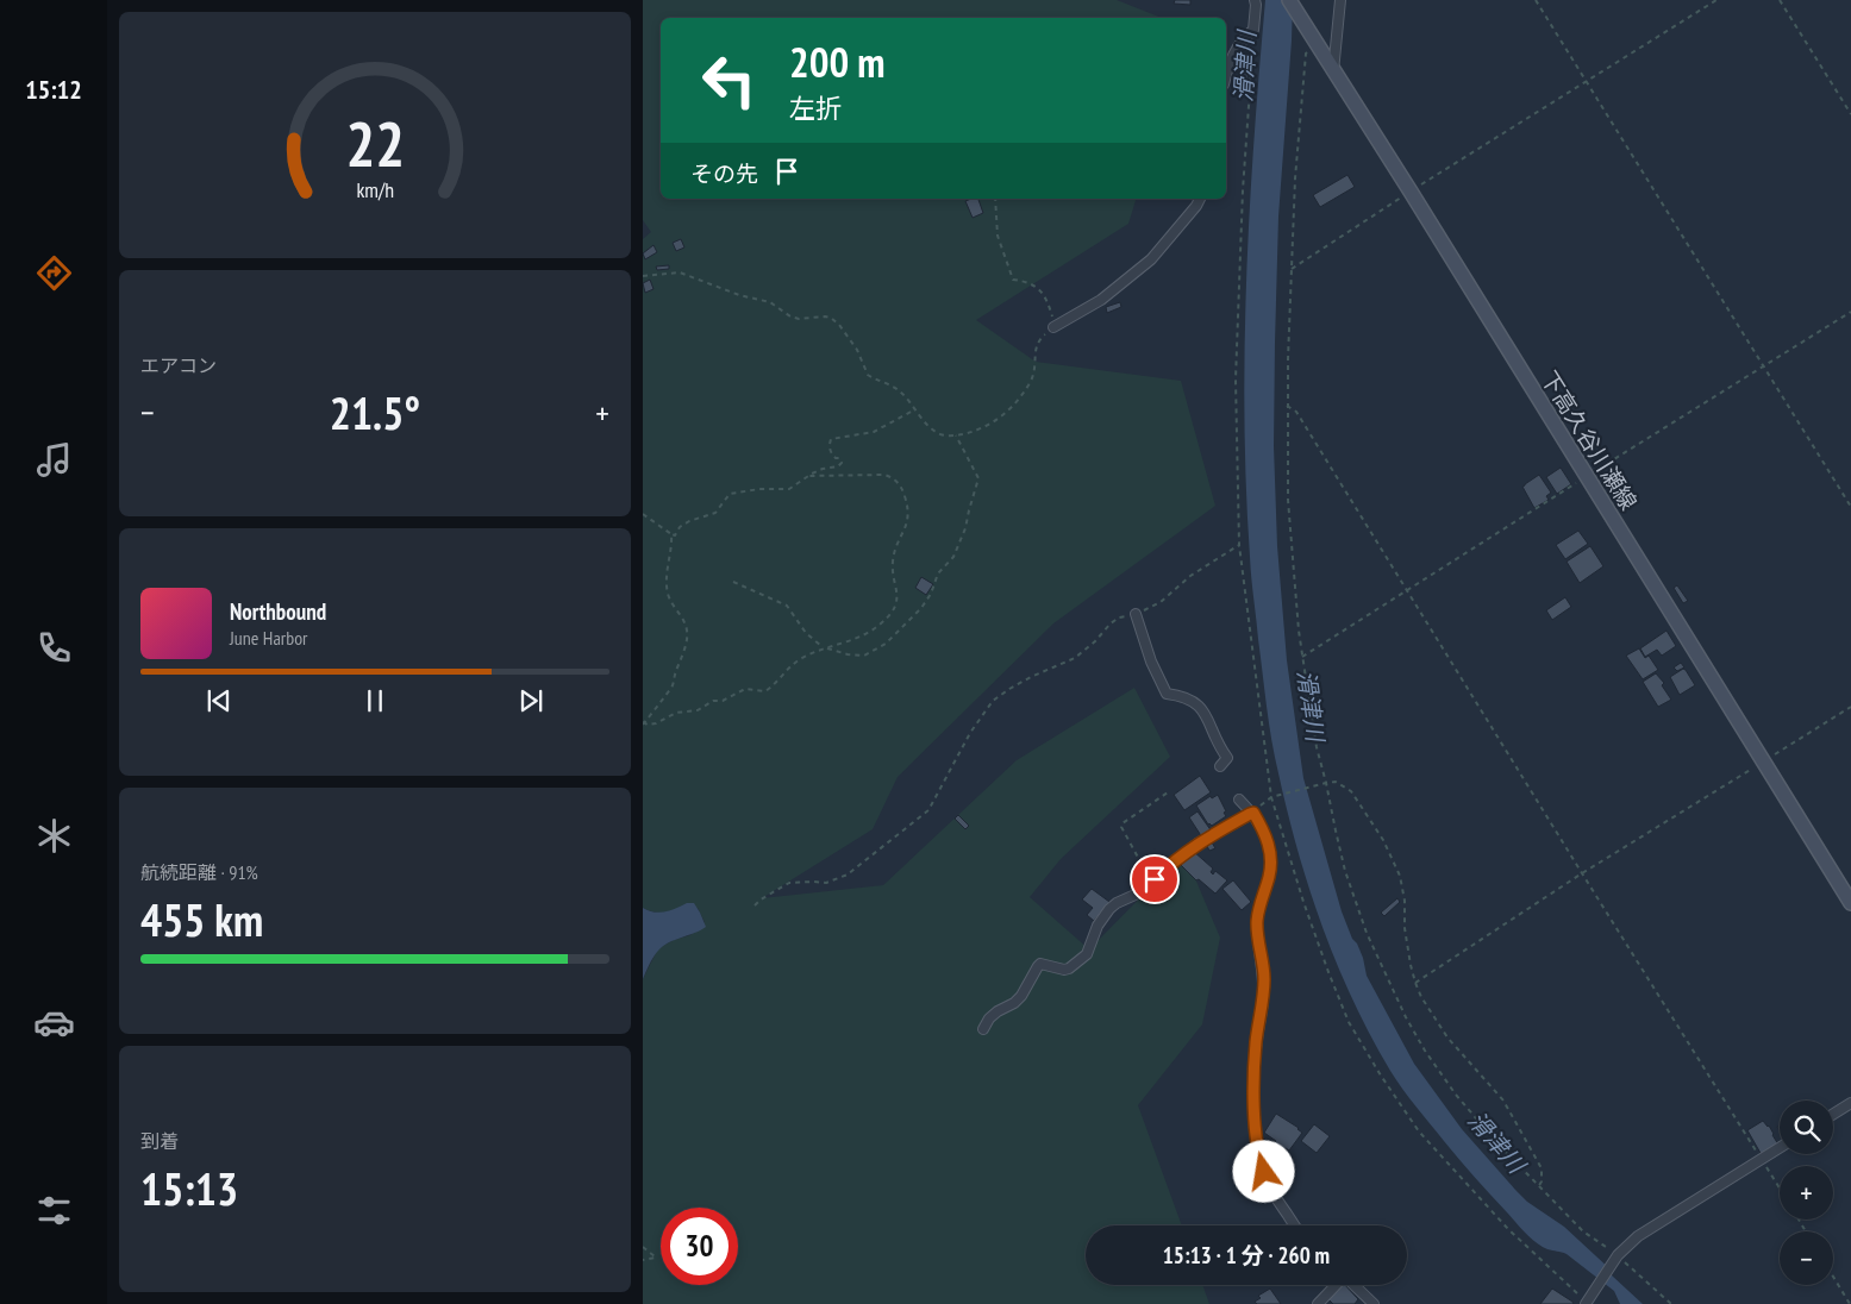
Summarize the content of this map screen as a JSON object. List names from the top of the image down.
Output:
{
  "streets": {
    "main road": ["下高久谷川瀬線"]
  },
  "water": ["滑津川"],
  "page": {
    "tabs": "15:12",
    "turn": ["200 m", "左折"],
    "then": "その先",
    "tile": [
      "エアコン",
      ["航続距離 · 91%", "455 km"],
      ["到着", "15:13"]
    ],
    "heat": ["−", "21.5°", "+"],
    "song": ["Northbound", "June Harbor"],
    "map_buttons": ["+", "−"],
    "limit": "30",
    "trip": "15:13 · 1 分 · 260 m",
    "gauge": ["22", "km/h"]
  }
}
